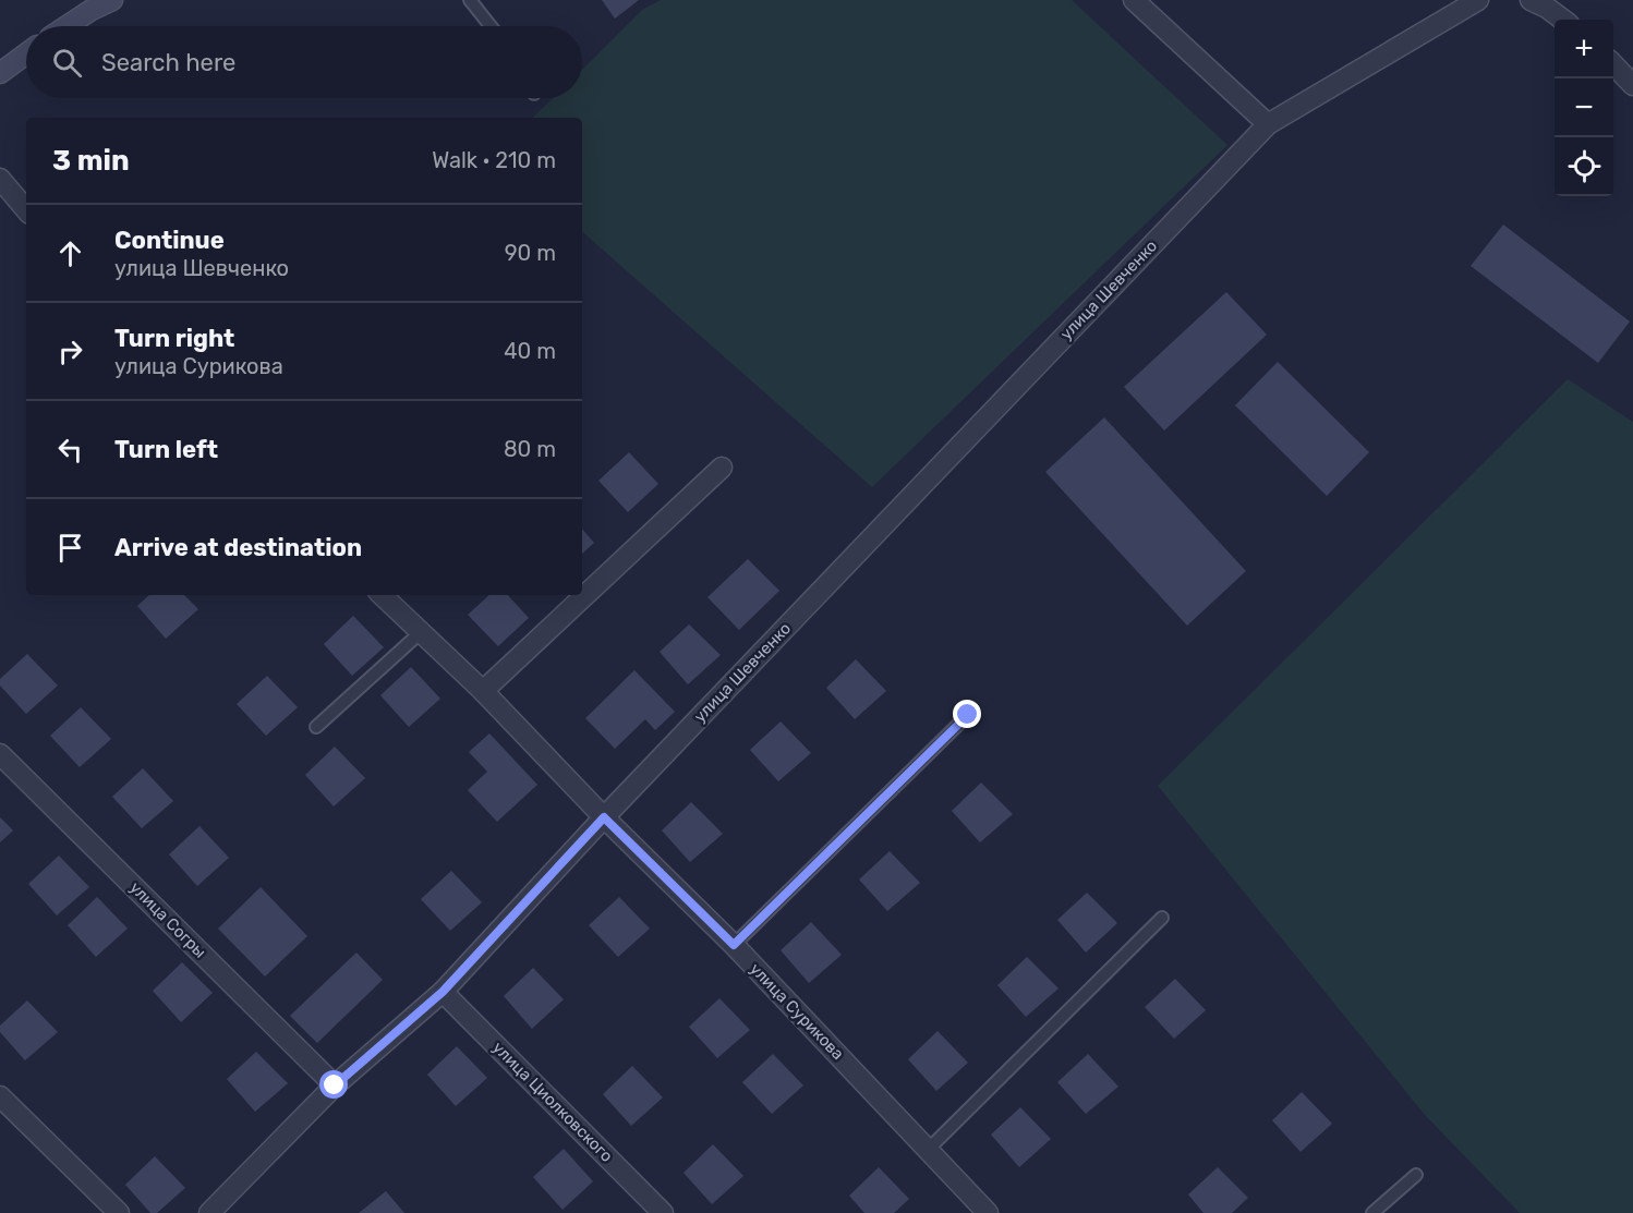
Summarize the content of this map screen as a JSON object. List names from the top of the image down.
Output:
{
  "streets": {
    "street": [
      "улица Шевченко",
      "улица Согры",
      "улица Сурикова",
      "улица Циолковского"
    ]
  },
  "crossings": [
    ["улица Шевченко", "улица Согры"],
    ["улица Шевченко", "улица Сурикова"],
    ["улица Шевченко", "улица Циолковского"]
  ],
  "page": {
    "map_buttons": ["+", "−"],
    "search": "Search here",
    "heading": ["3 min", "Walk · 210 m"],
    "list": [
      ["Continue", "улица Шевченко", "90 m"],
      ["Turn right", "улица Сурикова", "40 m"],
      ["Turn left", "80 m"],
      "Arrive at destination"
    ]
  }
}
